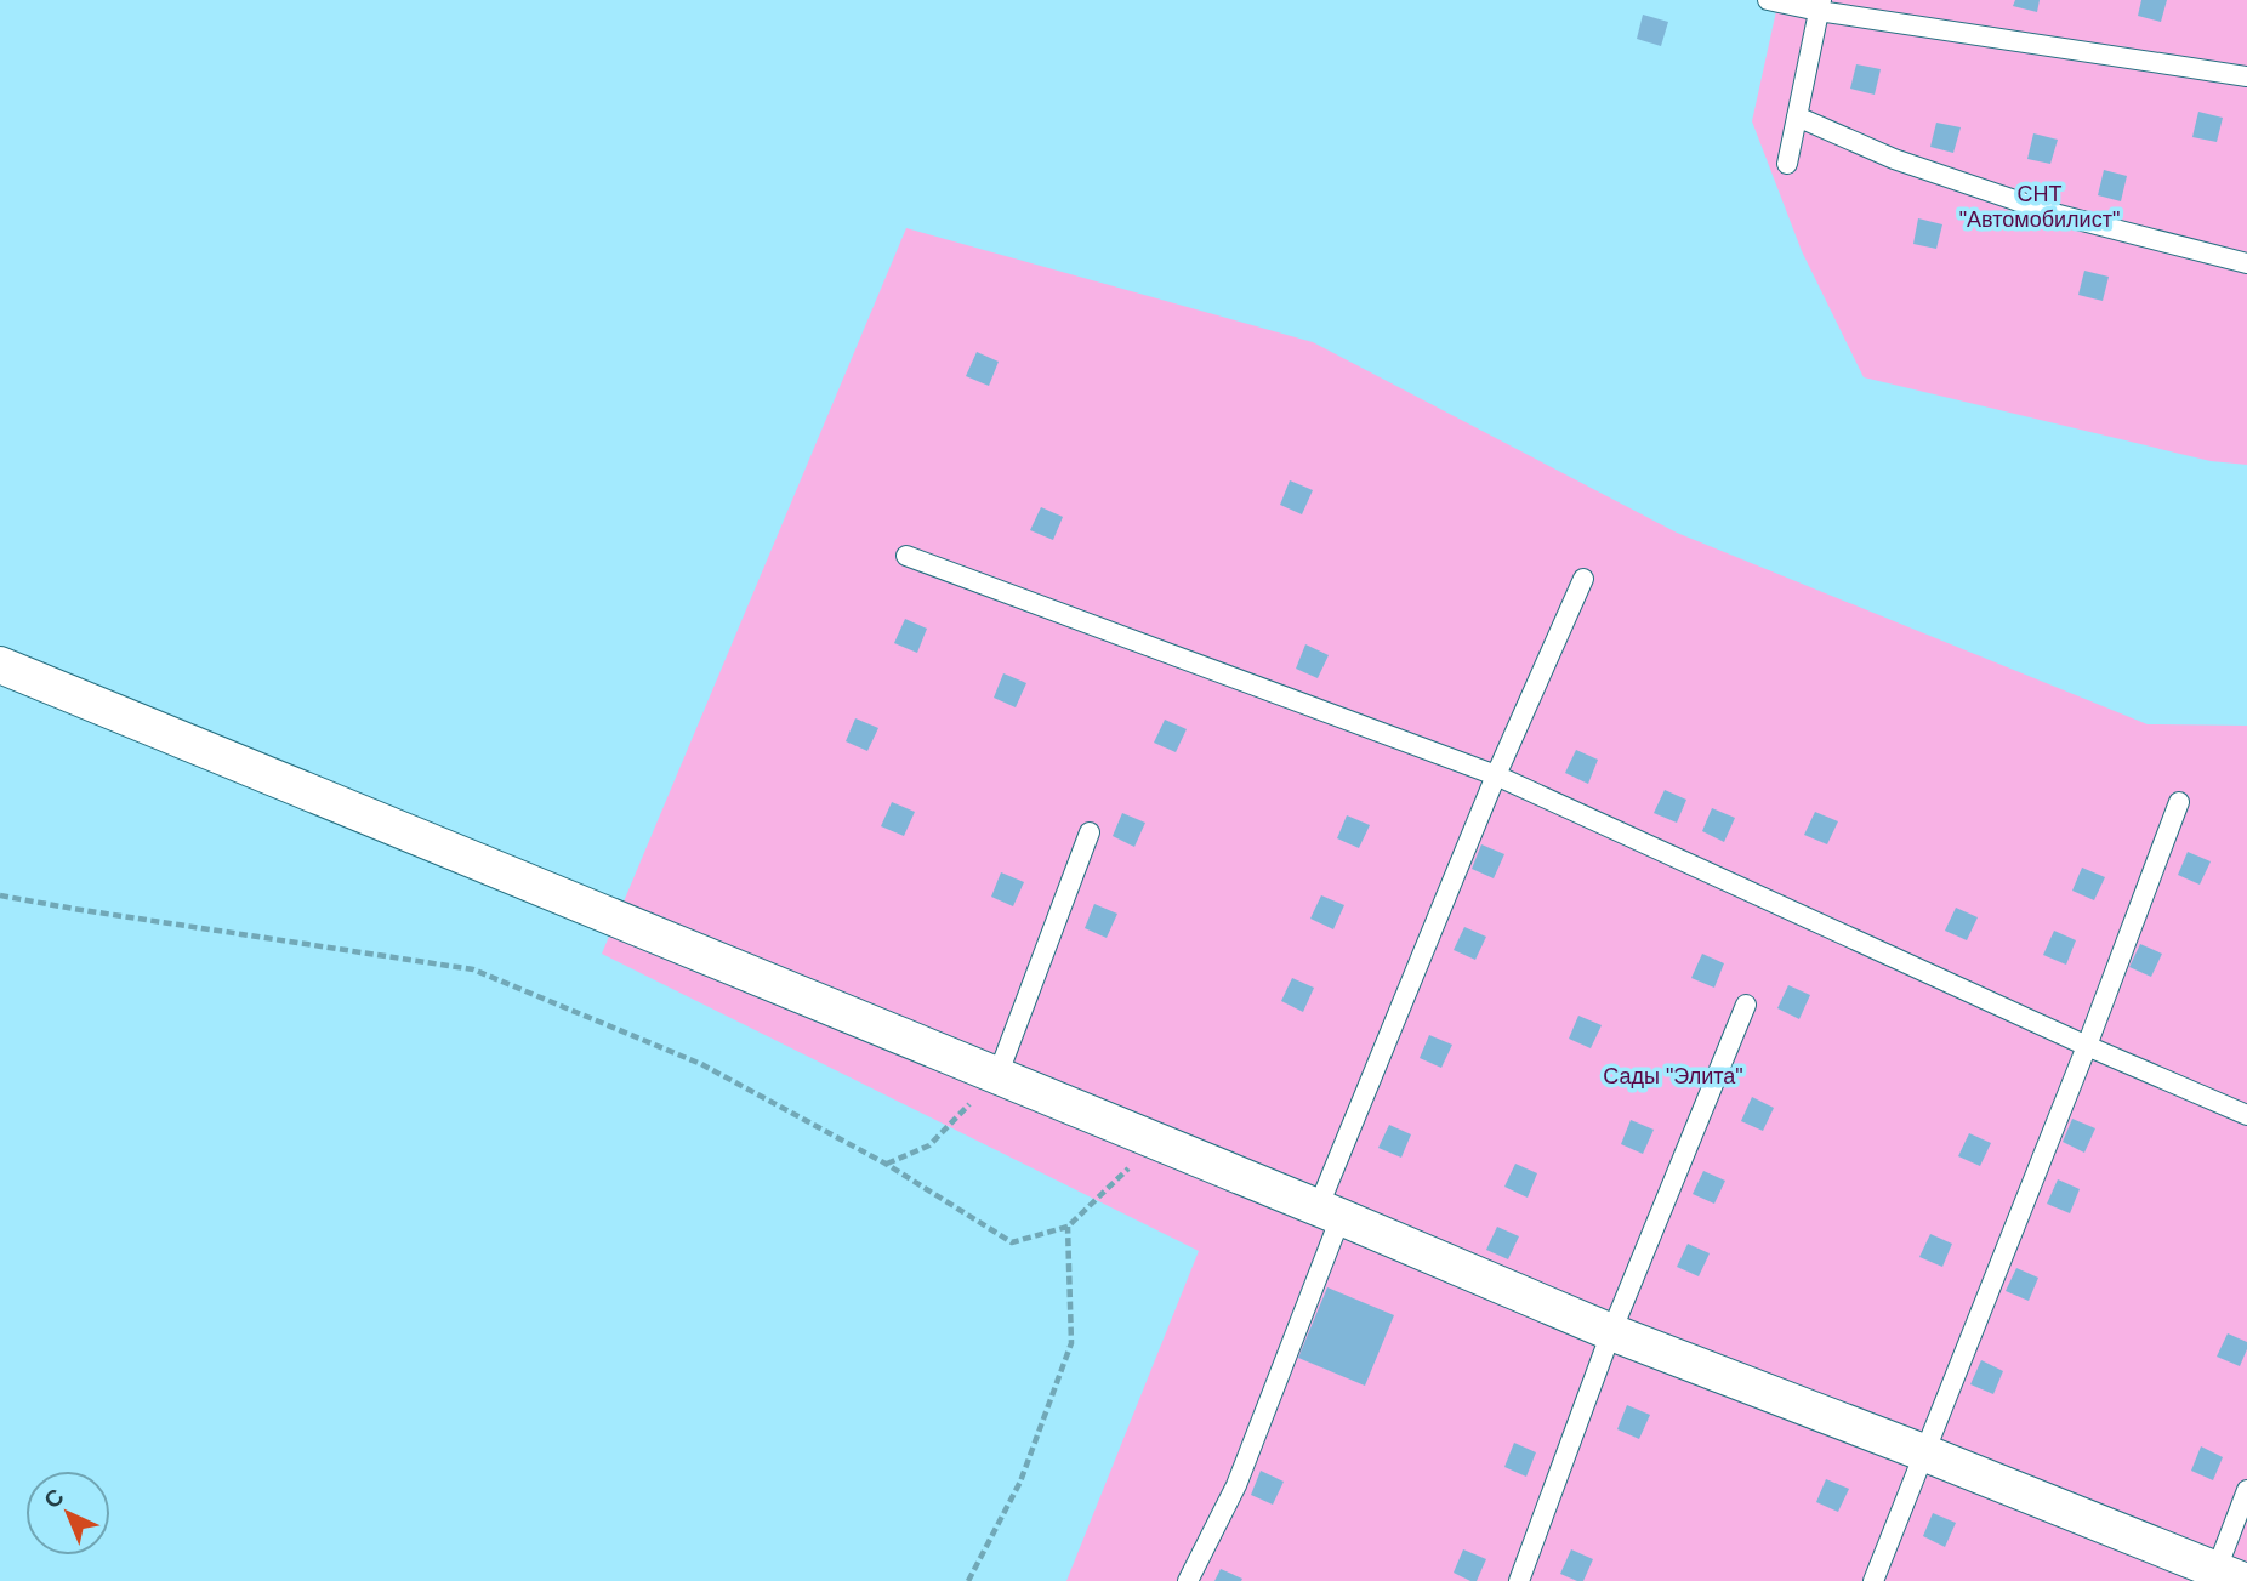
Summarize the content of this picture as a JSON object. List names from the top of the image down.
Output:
{
  "parks": ["СНТ \"Автомобилист\"", "Сады \"Элита\""],
  "north": "top left"
}
